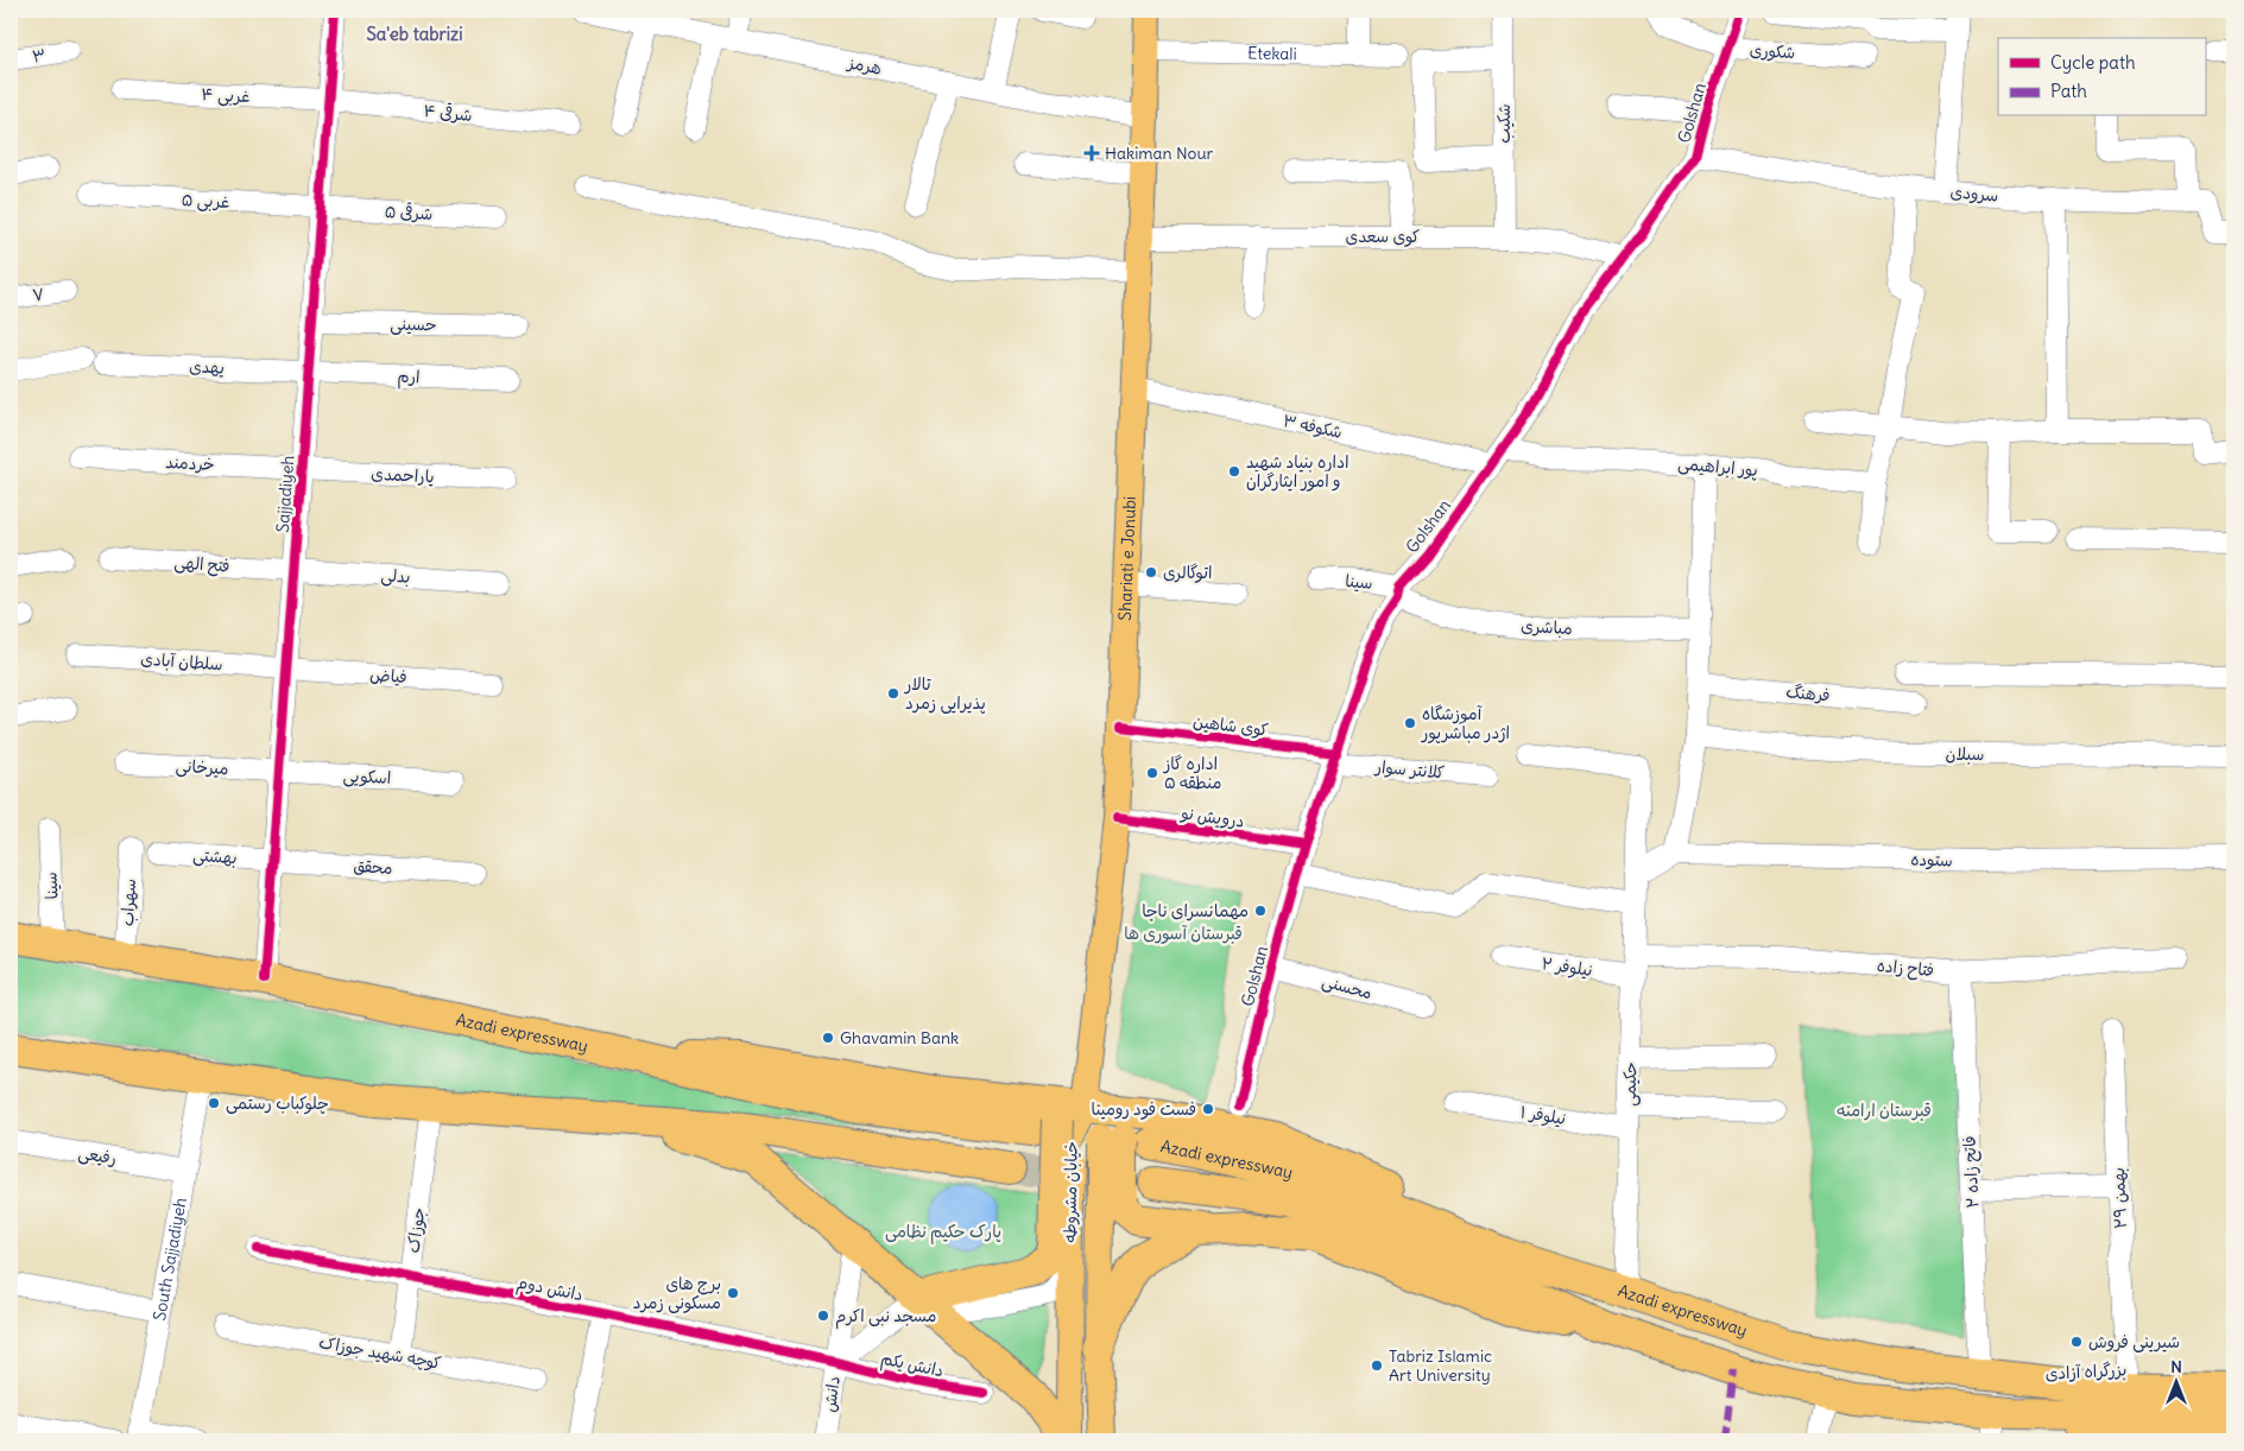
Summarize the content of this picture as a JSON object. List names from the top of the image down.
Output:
{
  "streets": {
    "highway": ["Azadi expressway", "بزرگراه آزادی"],
    "main road": ["Shariati e Jonubi", "خیابان مشروطه"],
    "street": [
      "شکوری",
      "Etekali",
      "۳",
      "هرمز",
      "۴ غربی",
      "۴ شرقی",
      "Golshan",
      "شکیب",
      "سرودی",
      "۵ غربی",
      "۵ شرقی",
      "کوی سعدی",
      "۷",
      "حسینی",
      "یهدی",
      "ارم",
      "شکوفه ۳",
      "خردمند",
      "پور ابراهیمی",
      "یاراحمدی",
      "Sajjadiyeh",
      "فتح الهی",
      "بدلی",
      "سینا",
      "مباشری",
      "سلطان آبادی",
      "فیاض",
      "فرهنگ",
      "کوی شاهین",
      "سبلان",
      "میرخانی",
      "کلانتر سوار",
      "اسکویی",
      "درویش نو",
      "بهشتی",
      "ستوده",
      "محقق",
      "سهراب",
      "نیلوفر ۲",
      "فتاح زاده",
      "محسنی",
      "حکیمی",
      "نیلوفر ۱",
      "رفیعی",
      "فاتح زاده ۲",
      "۲۹ بهمن",
      "جوزاک",
      "South Sajjadiyeh",
      "دانش دوم",
      "کوچه شهید جوزاک",
      "دانش یکم",
      "دانش"
    ]
  },
  "crossings": [
    ["شکوری", "Golshan"],
    ["Etekali", "Shariati e Jonubi"],
    ["هرمز", "Shariati e Jonubi"],
    ["۴ غربی", "۴ شرقی"],
    ["۴ غربی", "Sajjadiyeh"],
    ["۴ شرقی", "Sajjadiyeh"],
    ["Golshan", "سرودی"],
    ["Golshan", "کوی سعدی"],
    ["Golshan", "شکوفه ۳"],
    ["Golshan", "پور ابراهیمی"],
    ["Golshan", "سینا"],
    ["Golshan", "مباشری"],
    ["Golshan", "کوی شاهین"],
    ["Golshan", "کلانتر سوار"],
    ["Golshan", "درویش نو"],
    ["Golshan", "محسنی"],
    ["شکیب", "کوی سعدی"],
    ["۵ غربی", "۵ شرقی"],
    ["۵ غربی", "Sajjadiyeh"],
    ["۵ شرقی", "Sajjadiyeh"],
    ["کوی سعدی", "Shariati e Jonubi"],
    ["حسینی", "Sajjadiyeh"],
    ["یهدی", "ارم"],
    ["یهدی", "Sajjadiyeh"],
    ["ارم", "Sajjadiyeh"],
    ["شکوفه ۳", "پور ابراهیمی"],
    ["شکوفه ۳", "Shariati e Jonubi"],
    ["خردمند", "یاراحمدی"],
    ["خردمند", "Sajjadiyeh"],
    ["یاراحمدی", "Sajjadiyeh"],
    ["Sajjadiyeh", "فتح الهی"],
    ["Sajjadiyeh", "بدلی"],
    ["Sajjadiyeh", "سلطان آبادی"],
    ["Sajjadiyeh", "فیاض"],
    ["Sajjadiyeh", "میرخانی"],
    ["Sajjadiyeh", "اسکویی"],
    ["Sajjadiyeh", "بهشتی"],
    ["Sajjadiyeh", "محقق"],
    ["Sajjadiyeh", "Azadi expressway"],
    ["Shariati e Jonubi", "کوی شاهین"],
    ["Shariati e Jonubi", "درویش نو"],
    ["Shariati e Jonubi", "Azadi expressway"],
    ["Shariati e Jonubi", "خیابان مشروطه"],
    ["فتح الهی", "بدلی"],
    ["سینا", "مباشری"],
    ["سینا", "Azadi expressway"],
    ["سلطان آبادی", "فیاض"],
    ["کوی شاهین", "کلانتر سوار"],
    ["میرخانی", "اسکویی"],
    ["بهشتی", "محقق"],
    ["سهراب", "Azadi expressway"],
    ["نیلوفر ۲", "فتاح زاده"],
    ["نیلوفر ۲", "حکیمی"],
    ["فتاح زاده", "حکیمی"],
    ["فتاح زاده", "فاتح زاده ۲"],
    ["Azadi expressway", "حکیمی"],
    ["Azadi expressway", "فاتح زاده ۲"],
    ["Azadi expressway", "خیابان مشروطه"],
    ["Azadi expressway", "بزرگراه آزادی"],
    ["حکیمی", "نیلوفر ۱"],
    ["رفیعی", "South Sajjadiyeh"],
    ["فاتح زاده ۲", "بزرگراه آزادی"],
    ["۲۹ بهمن", "بزرگراه آزادی"],
    ["جوزاک", "دانش دوم"],
    ["جوزاک", "کوچه شهید جوزاک"],
    ["دانش دوم", "دانش یکم"],
    ["دانش دوم", "دانش"],
    ["دانش یکم", "دانش"]
  ],
  "districts": ["Sa'eb tabrizi"],
  "parks": ["قبرستان آسوری ها", "قبرستان ارامنه", "پارک حکیم نظامی"],
  "places": {
    "health": ["Hakiman Nour"],
    "other": [
      "اداره بنیاد شهید و امور ایثارگران",
      "اتوگالری",
      "تالار پذیرایی زمرد",
      "آموزشگاه اژدر مباشرپور",
      "اداره گاز منطقه ۵",
      "مهمانسرای ناجا",
      "Ghavamin Bank",
      "چلوکباب رستمی",
      "فست فود رومینا",
      "برج های مسکونی زمرد",
      "مسجد نبی اکرم",
      "شیرینی فروش",
      "Tabriz Islamic Art University"
    ]
  },
  "legend": ["Cycle path", "Path"],
  "north": "top"
}
